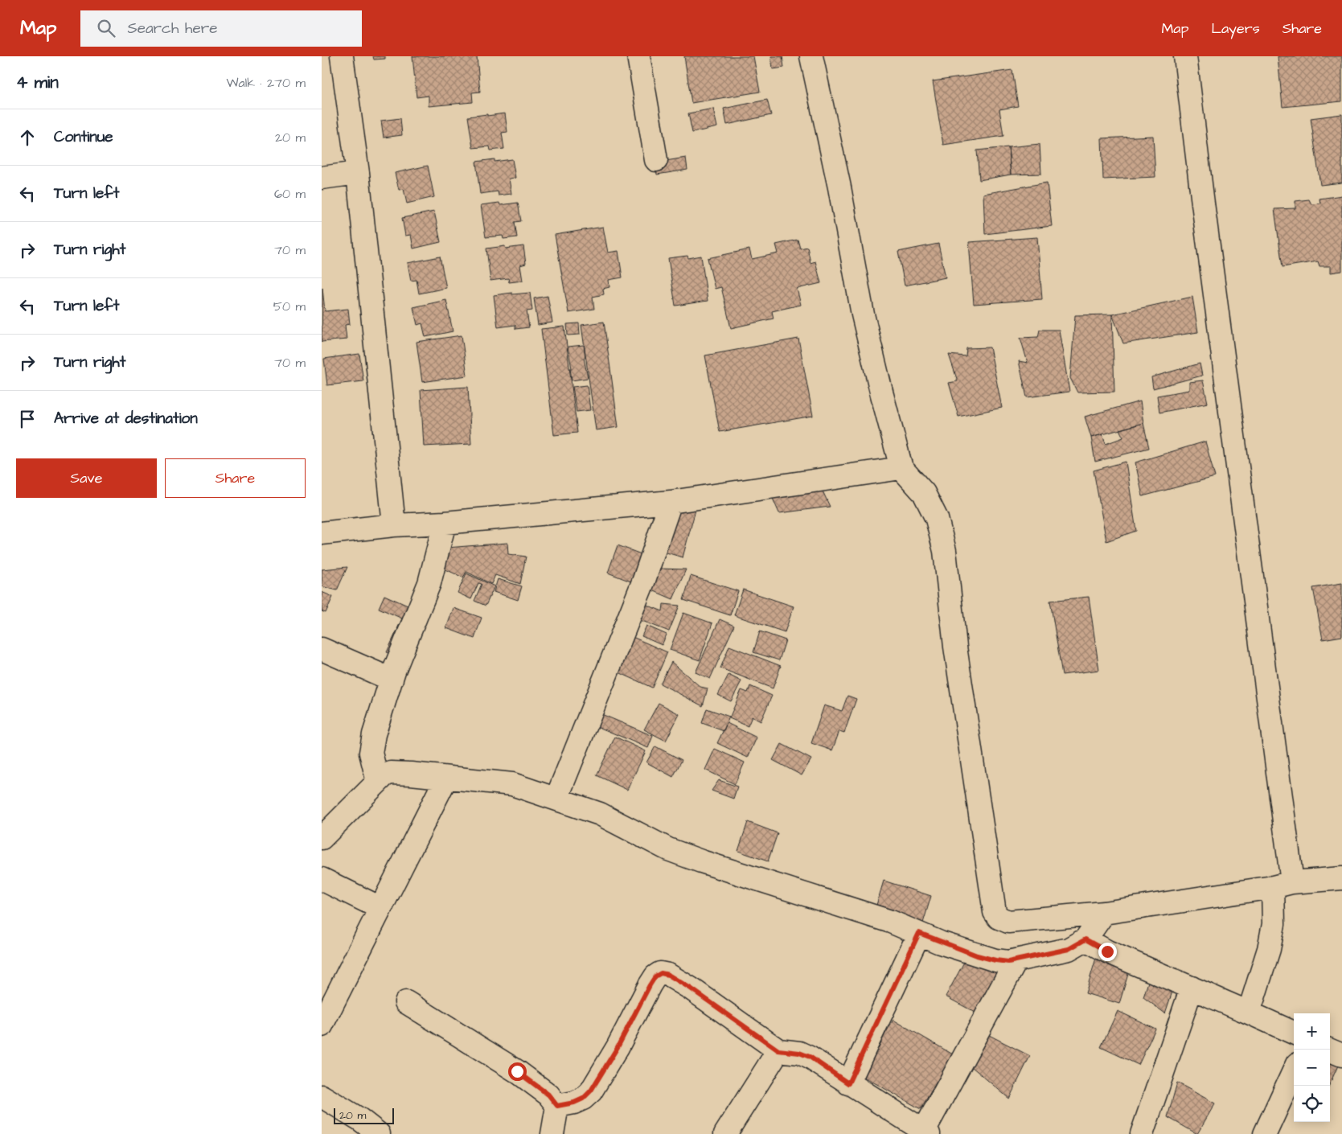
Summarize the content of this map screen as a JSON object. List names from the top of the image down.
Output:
{
  "scale_bar": "20 m",
  "page": {
    "header": "Map",
    "search": "Search here",
    "nav": ["Map", "Layers", "Share"],
    "heading": ["4 min", "Walk · 270 m"],
    "list": [
      ["Continue", "20 m"],
      ["Turn left", "60 m"],
      ["Turn right", "70 m"],
      ["Turn left", "50 m"],
      ["Turn right", "70 m"],
      "Arrive at destination"
    ],
    "buttons": ["Save", "Share"],
    "map_buttons": ["+", "−"],
    "scale": "20 m"
  }
}
